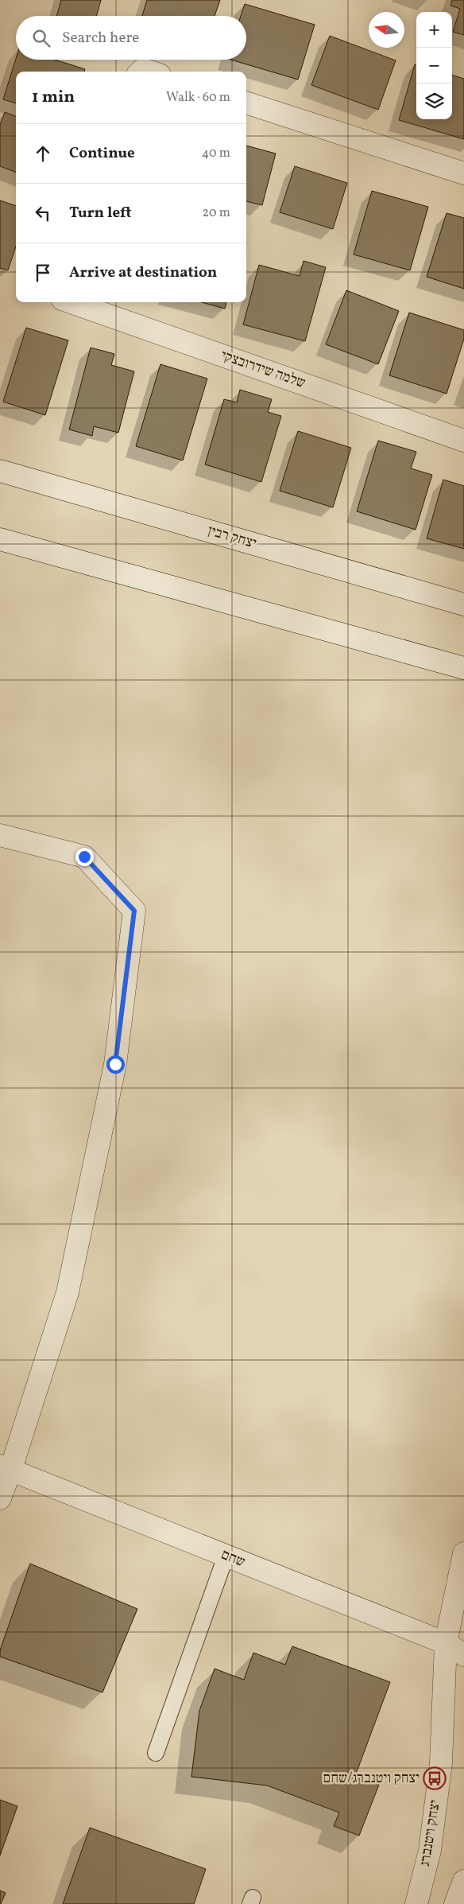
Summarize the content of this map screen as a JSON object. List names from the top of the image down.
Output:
{
  "streets": {
    "street": [
      "שלמה שידרובצקי",
      "יצחק רבין",
      "שחם",
      "יצחק ויטנברג"
    ]
  },
  "crossings": [
    ["שחם", "יצחק ויטנברג"]
  ],
  "places": {
    "bus stop": ["יצחק ויטנברג/שחם"]
  },
  "north": "left",
  "page": {
    "map_buttons": ["+", "−"],
    "search": "Search here",
    "heading": ["1 min", "Walk · 60 m"],
    "list": [
      ["Continue", "40 m"],
      ["Turn left", "20 m"],
      "Arrive at destination"
    ]
  }
}
